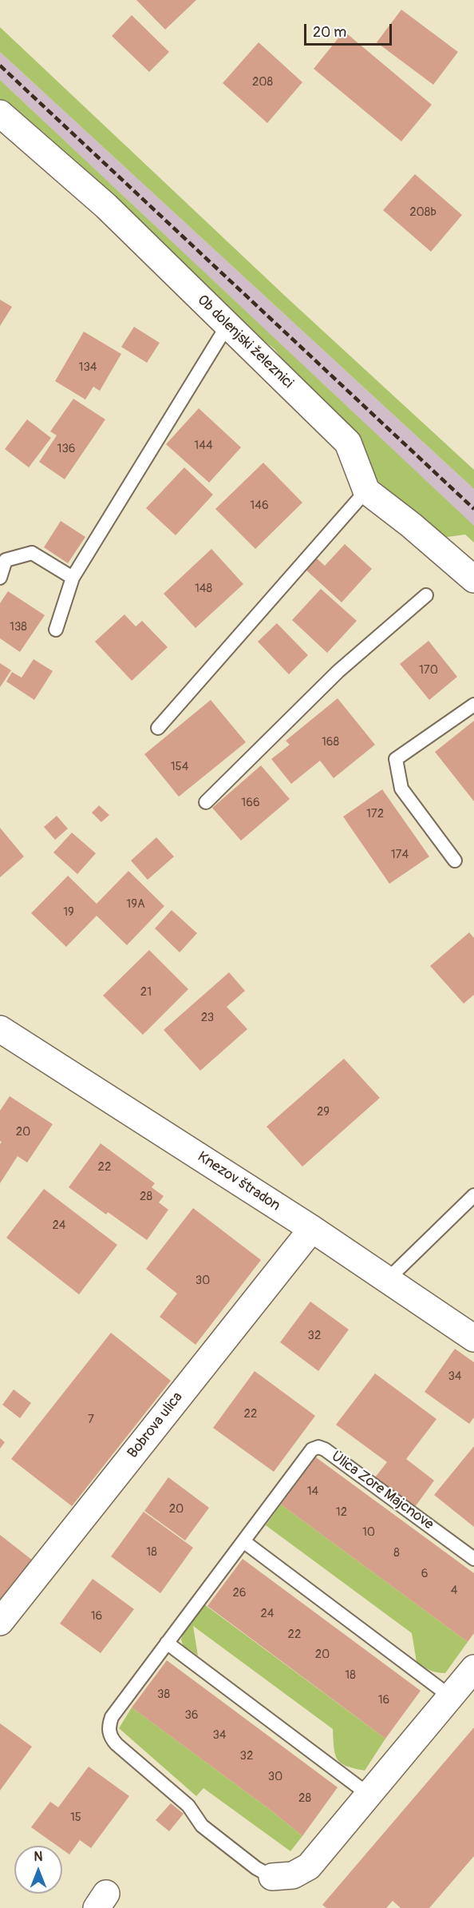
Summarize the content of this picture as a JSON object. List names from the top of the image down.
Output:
{
  "streets": {
    "street": [
      "Ob dolenjski železnici",
      "Knezov štradon",
      "Bobrova ulica",
      "Ulica Zore Majcnove"
    ]
  },
  "crossings": [
    ["Knezov štradon", "Bobrova ulica"]
  ],
  "house_numbers": [
    "208",
    "208b",
    "134",
    "144",
    "136",
    "146",
    "148",
    "138",
    "170",
    "168",
    "154",
    "166",
    "172",
    "174",
    "19A",
    "19",
    "21",
    "23",
    "29",
    "20",
    "22",
    "28",
    "24",
    "30",
    "32",
    "34",
    "22",
    "7",
    "14",
    "20",
    "12",
    "10",
    "18",
    "8",
    "6",
    "4",
    "26",
    "24",
    "16",
    "22",
    "20",
    "18",
    "38",
    "16",
    "36",
    "34",
    "32",
    "30",
    "28",
    "15"
  ],
  "scale_bar": "20 m",
  "north": "top"
}
